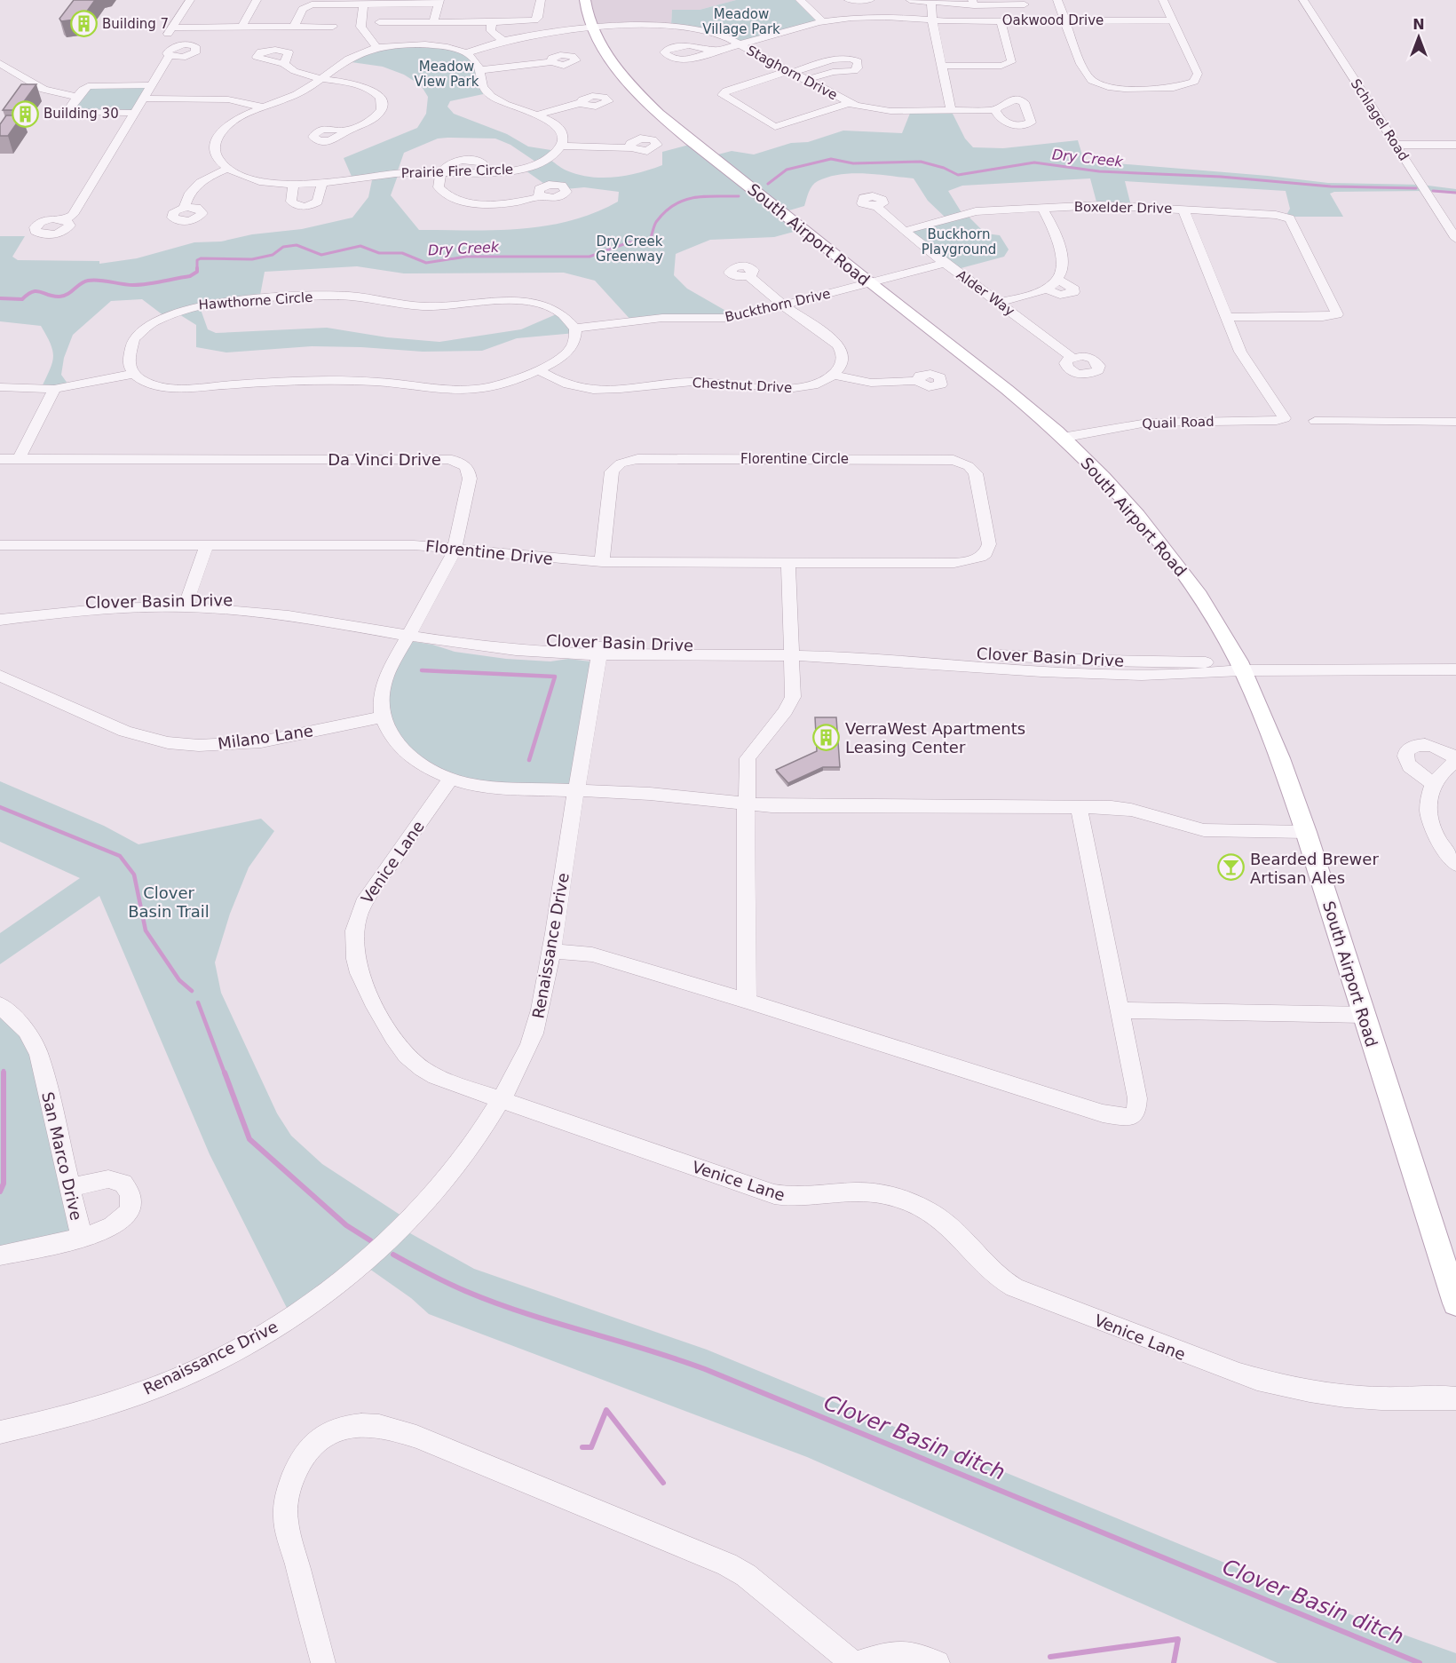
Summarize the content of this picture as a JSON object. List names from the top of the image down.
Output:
{
  "streets": {
    "main road": ["South Airport Road"],
    "street": [
      "Oakwood Drive",
      "Staghorn Drive",
      "Schlagel Road",
      "Prairie Fire Circle",
      "Boxelder Drive",
      "Alder Way",
      "Hawthorne Circle",
      "Buckthorn Drive",
      "Chestnut Drive",
      "Quail Road",
      "Da Vinci Drive",
      "Florentine Circle",
      "Florentine Drive",
      "Clover Basin Drive",
      "Milano Lane",
      "Venice Lane",
      "Renaissance Drive",
      "San Marco Drive"
    ]
  },
  "crossings": [
    ["Oakwood Drive", "Staghorn Drive"],
    ["Staghorn Drive", "South Airport Road"],
    ["Boxelder Drive", "Alder Way"],
    ["Boxelder Drive", "Quail Road"],
    ["South Airport Road", "Buckthorn Drive"],
    ["South Airport Road", "Quail Road"],
    ["South Airport Road", "Da Vinci Drive"],
    ["South Airport Road", "Clover Basin Drive"],
    ["Alder Way", "Buckthorn Drive"],
    ["Hawthorne Circle", "Buckthorn Drive"],
    ["Da Vinci Drive", "Florentine Drive"],
    ["Da Vinci Drive", "Clover Basin Drive"],
    ["Da Vinci Drive", "Milano Lane"],
    ["Da Vinci Drive", "Venice Lane"],
    ["Da Vinci Drive", "Renaissance Drive"],
    ["Florentine Circle", "Florentine Drive"],
    ["Clover Basin Drive", "Renaissance Drive"],
    ["Venice Lane", "Renaissance Drive"]
  ],
  "water": ["Dry Creek", "Clover Basin ditch"],
  "parks": [
    "Meadow Village Park",
    "Meadow View Park",
    "Buckhorn Playground",
    "Dry Creek Greenway",
    "Clover Basin Trail"
  ],
  "places": {
    "building": ["Building 7", "Building 30", "VerraWest Apartments Leasing Center"],
    "bar": ["Bearded Brewer Artisan Ales"]
  },
  "north": "top"
}
